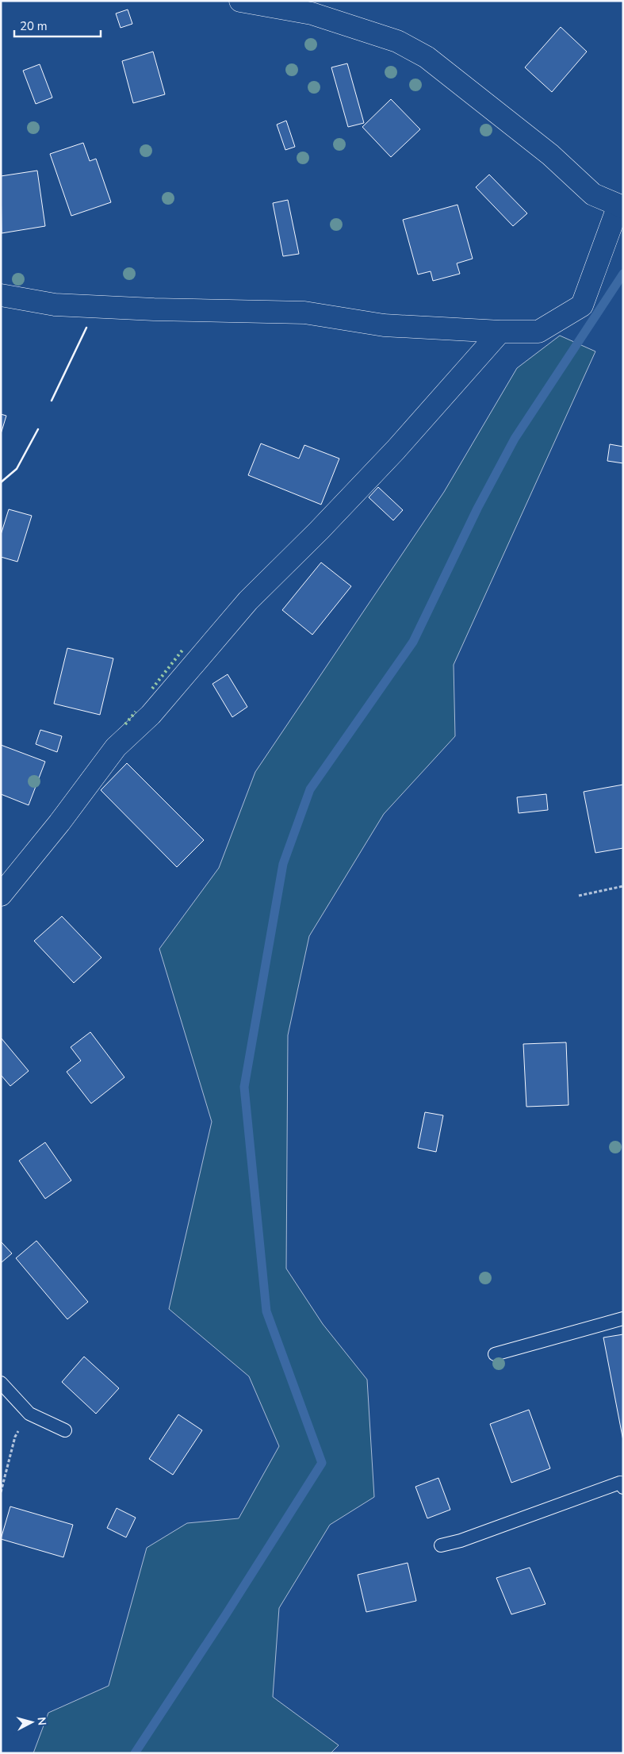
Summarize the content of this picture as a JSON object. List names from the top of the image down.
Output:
{
  "scale_bar": "20 m",
  "north": "right"
}
